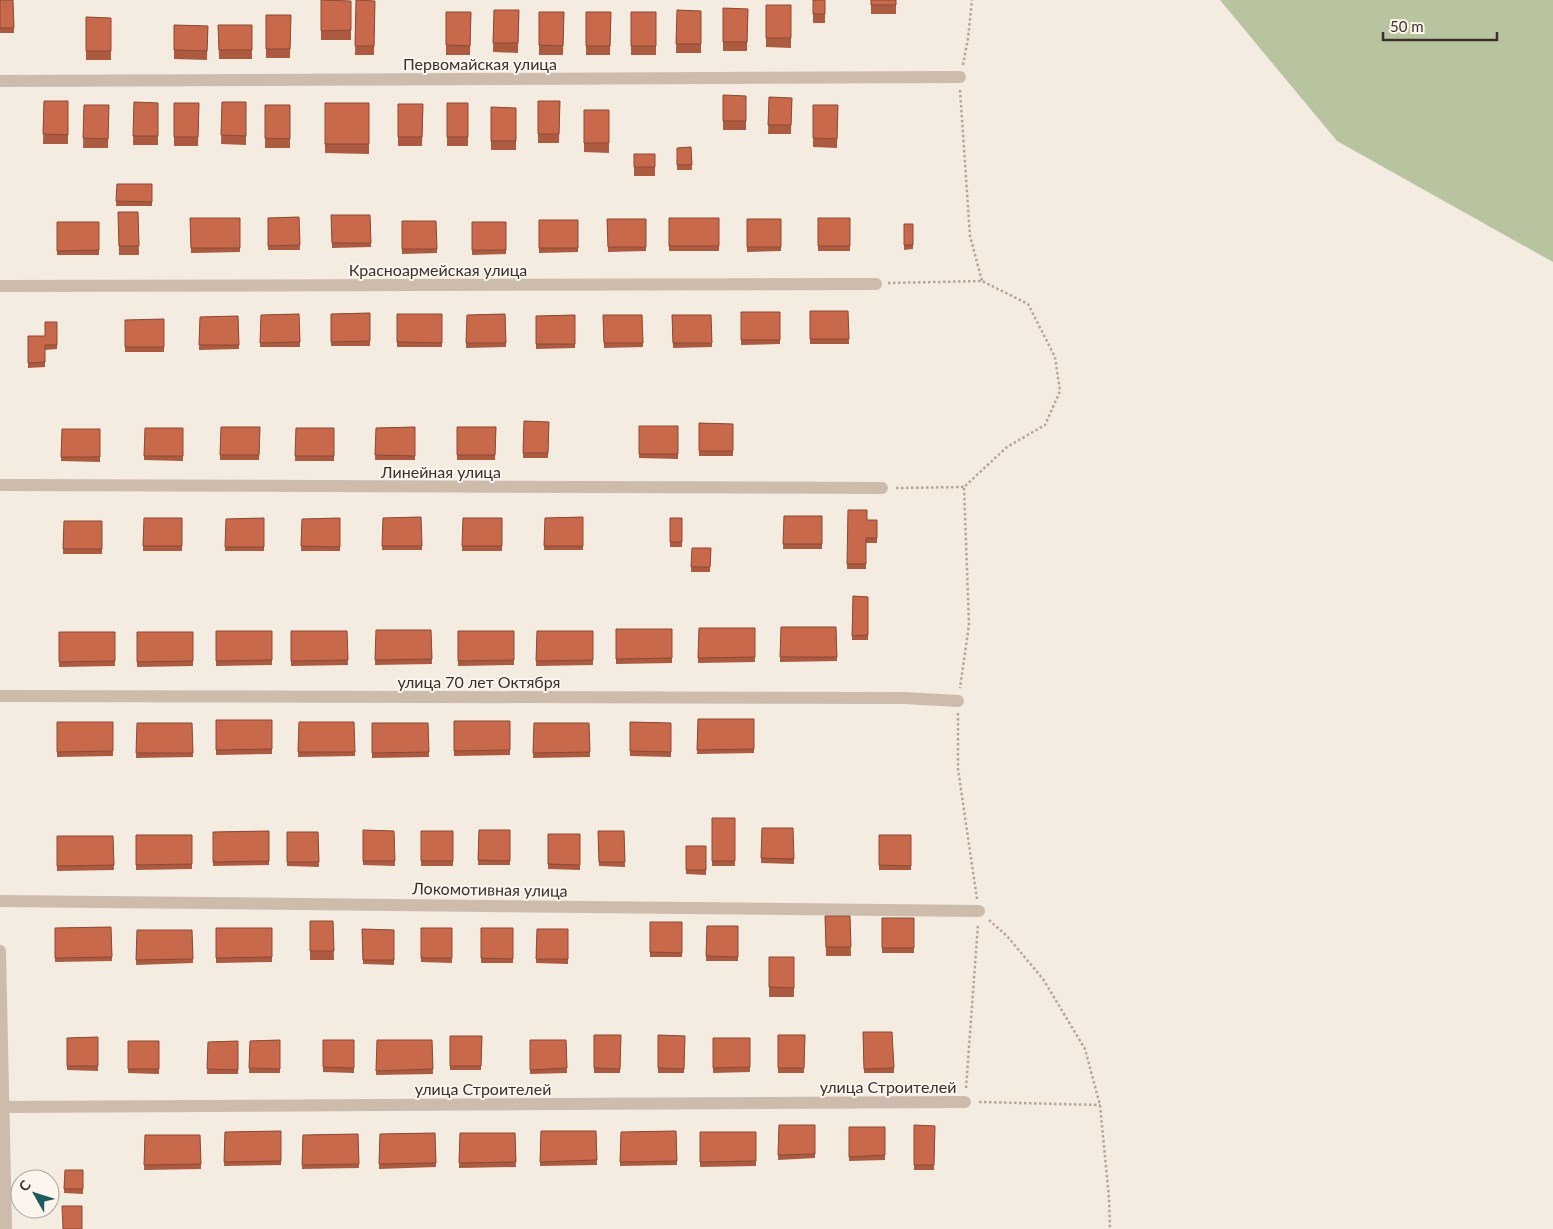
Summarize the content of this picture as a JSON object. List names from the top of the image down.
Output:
{
  "streets": {
    "street": [
      "Первомайская улица",
      "Красноармейская улица",
      "Линейная улица",
      "улица 70 лет Октября",
      "Локомотивная улица",
      "улица Строителей"
    ]
  },
  "scale_bar": "50 m",
  "north": "top left"
}
